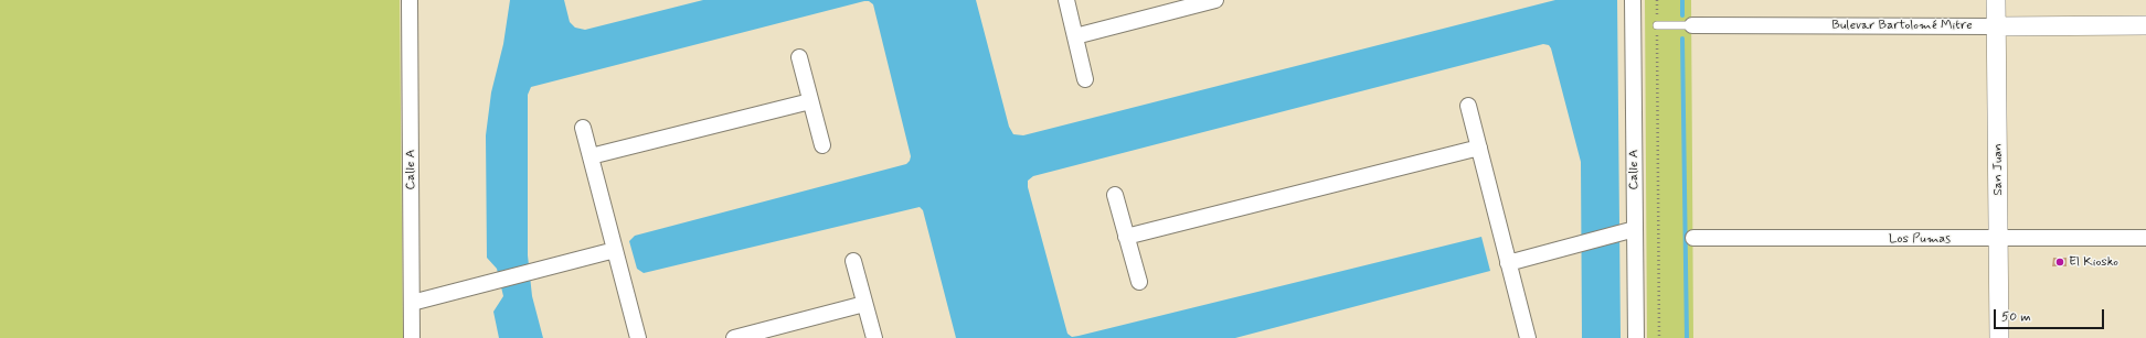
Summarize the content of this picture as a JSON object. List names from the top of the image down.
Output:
{
  "streets": {
    "street": [
      "Bulevar Bartolomé Mitre",
      "Calle A",
      "San Juan",
      "Los Pumas"
    ]
  },
  "crossings": [
    ["Bulevar Bartolomé Mitre", "San Juan"],
    ["San Juan", "Los Pumas"]
  ],
  "places": ["El Kiosko"],
  "scale_bar": "50 m"
}
